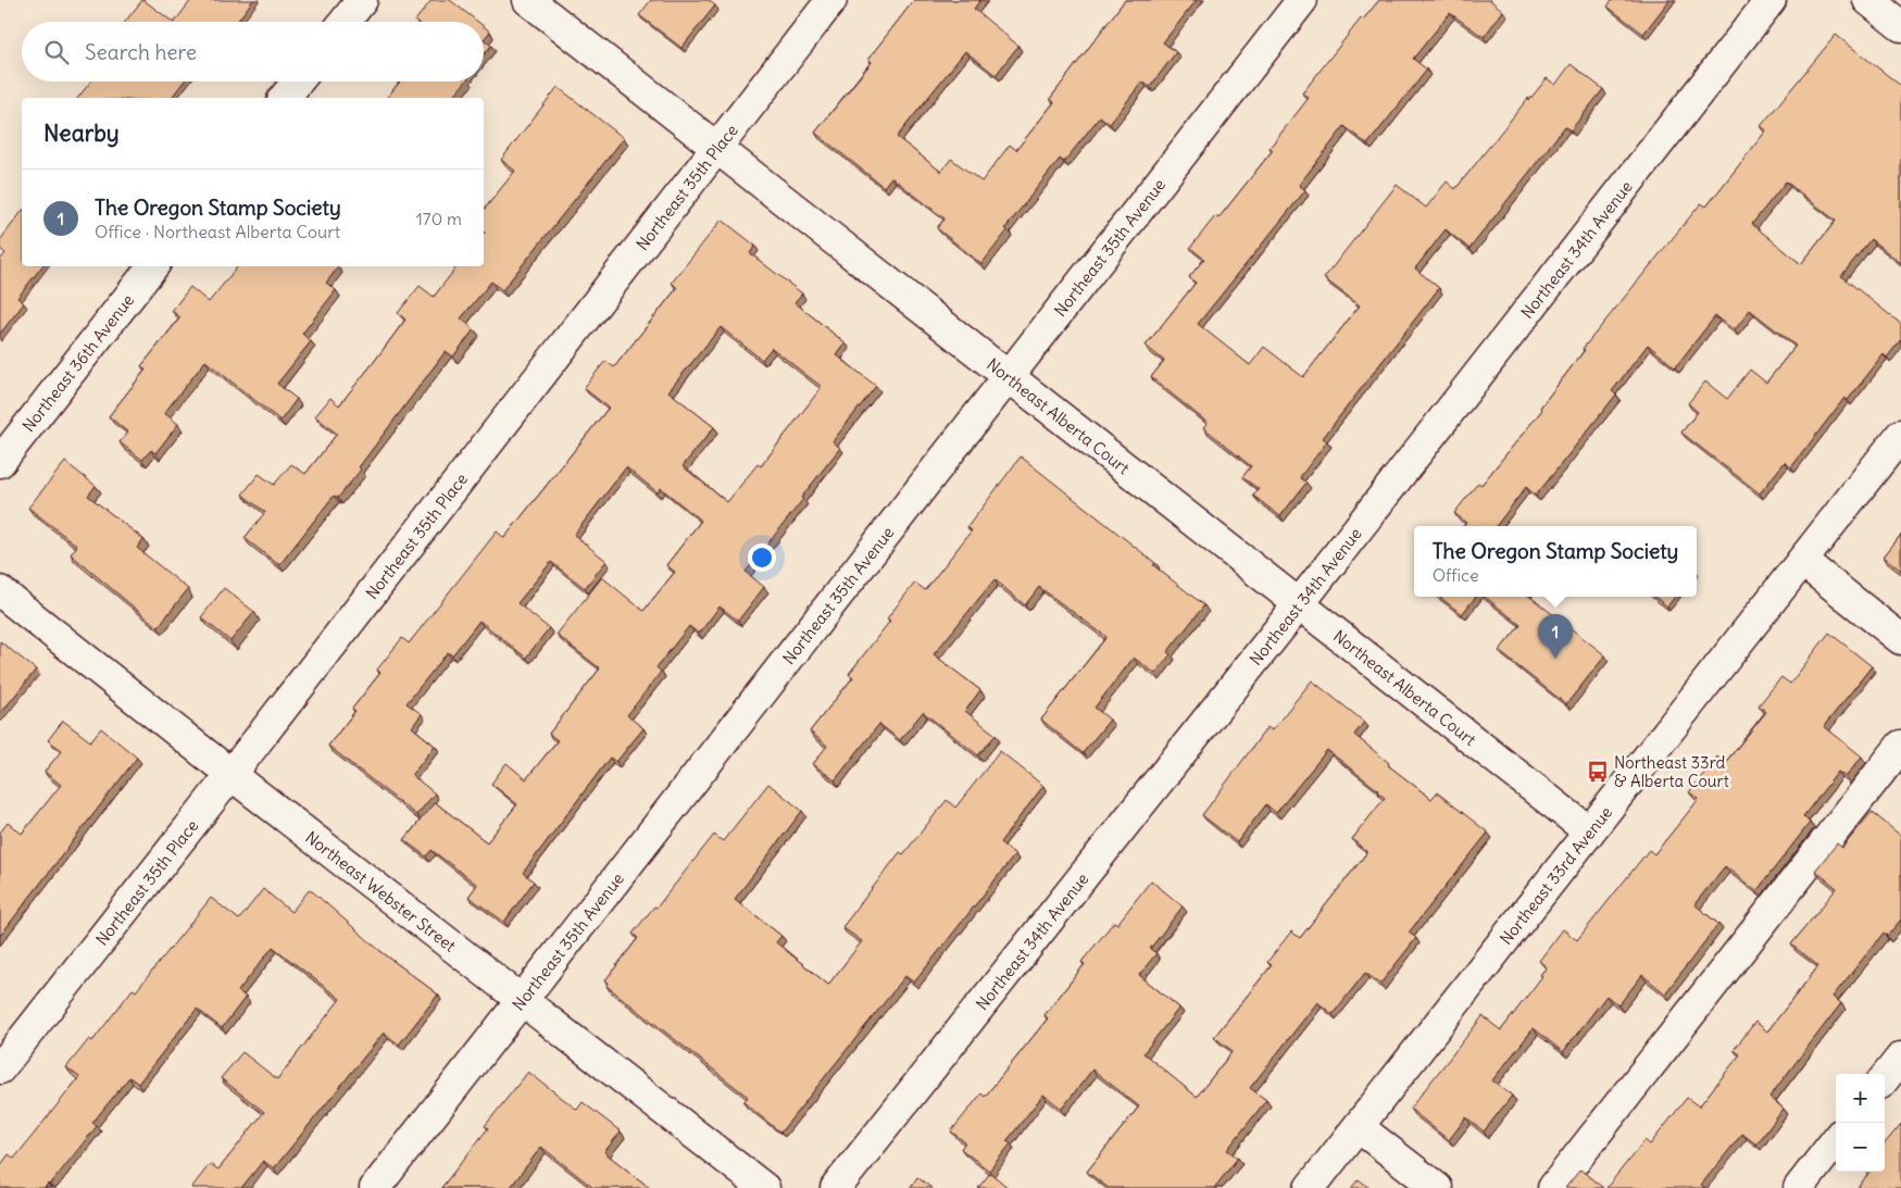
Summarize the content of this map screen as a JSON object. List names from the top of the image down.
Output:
{
  "streets": {
    "street": [
      "Northeast 35th Place",
      "Northeast 35th Avenue",
      "Northeast 34th Avenue",
      "Northeast 36th Avenue",
      "Northeast Alberta Court",
      "Northeast 33rd Avenue",
      "Northeast Webster Street"
    ]
  },
  "crossings": [
    ["Northeast 35th Place", "Northeast Alberta Court"],
    ["Northeast 35th Place", "Northeast Webster Street"],
    ["Northeast 35th Avenue", "Northeast Alberta Court"],
    ["Northeast 35th Avenue", "Northeast Webster Street"],
    ["Northeast 34th Avenue", "Northeast Alberta Court"],
    ["Northeast Alberta Court", "Northeast 33rd Avenue"]
  ],
  "places": {
    "bus stop": ["Northeast 33rd & Alberta Court"]
  },
  "page": {
    "search": "Search here",
    "heading": "Nearby",
    "list": [
      {
        "mark": "1",
        "name": "The Oregon Stamp Society",
        "note": "Office · Northeast Alberta Court",
        "value": "170 m"
      }
    ],
    "popup": ["The Oregon Stamp Society", "Office"],
    "pins": "1",
    "map_buttons": ["+", "−"]
  }
}
